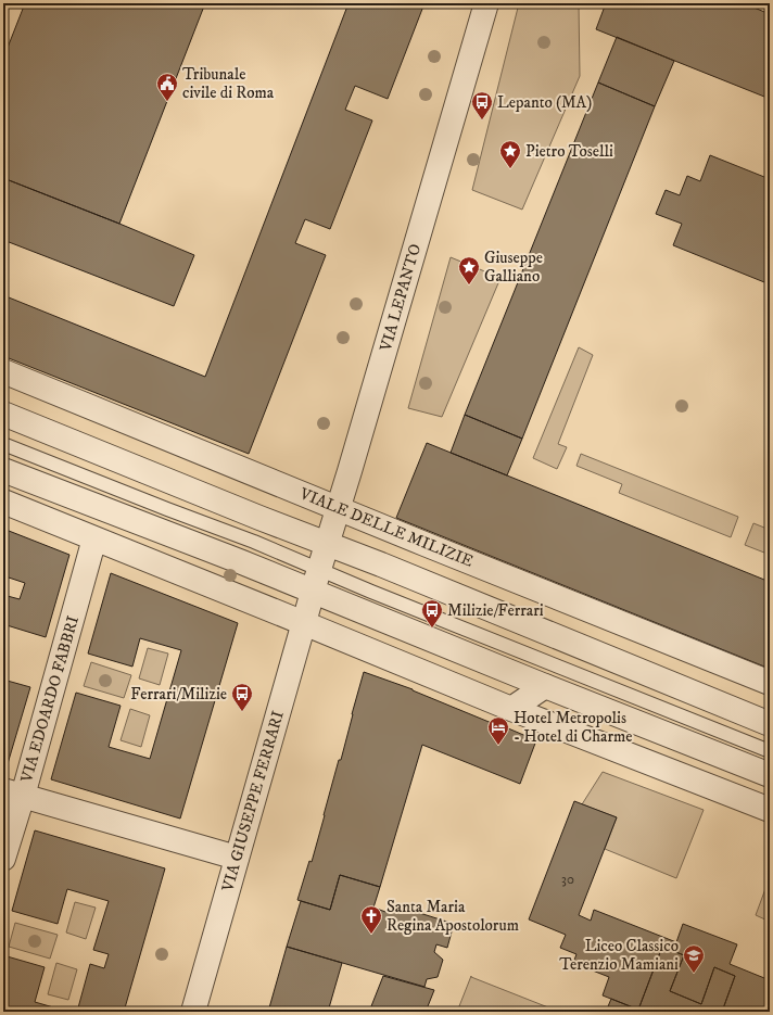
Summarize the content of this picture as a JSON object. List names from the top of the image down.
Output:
{
  "streets": {
    "street": [
      "VIA LEPANTO",
      "VIALE DELLE MILIZIE",
      "VIA EDOARDO FABBRI",
      "VIA GIUSEPPE FERRARI"
    ]
  },
  "crossings": [
    ["VIA LEPANTO", "VIALE DELLE MILIZIE"],
    ["VIA LEPANTO", "VIA GIUSEPPE FERRARI"]
  ],
  "places": {
    "public building": ["Tribunale civile di Roma"],
    "bus stop": ["Lepanto (MA)", "Milizie/Ferrari", "Ferrari/Milizie"],
    "place": ["Pietro Toselli", "Giuseppe Galliano"],
    "hotel": ["Hotel Metropolis - Hotel di Charme"],
    "church": ["Santa Maria Regina Apostolorum"],
    "school or university": ["Liceo Classico Terenzio Mamiani"]
  },
  "house_numbers": ["30"]
}
